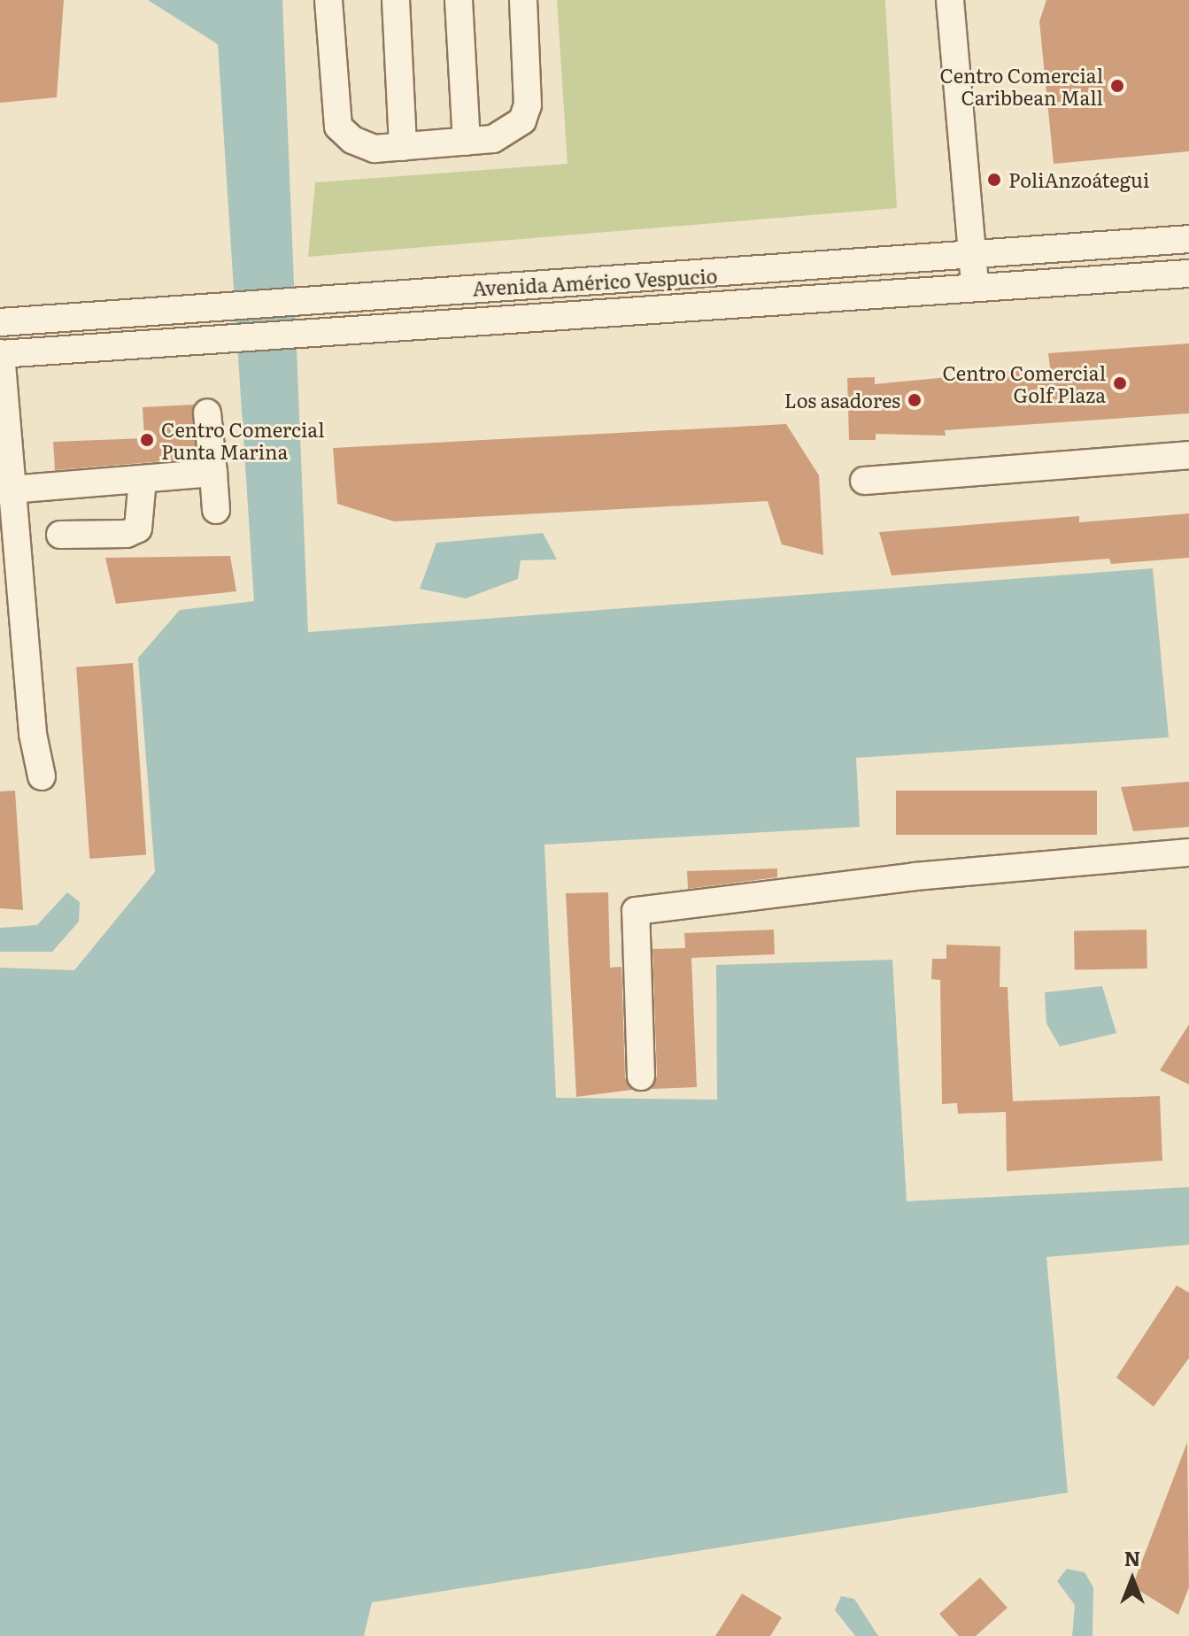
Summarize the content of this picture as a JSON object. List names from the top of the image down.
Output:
{
  "streets": {
    "street": ["Avenida Américo Vespucio"]
  },
  "places": [
    "Centro Comercial Caribbean Mall",
    "PoliAnzoátegui",
    "Centro Comercial Golf Plaza",
    "Los asadores",
    "Centro Comercial Punta Marina"
  ],
  "north": "top"
}
